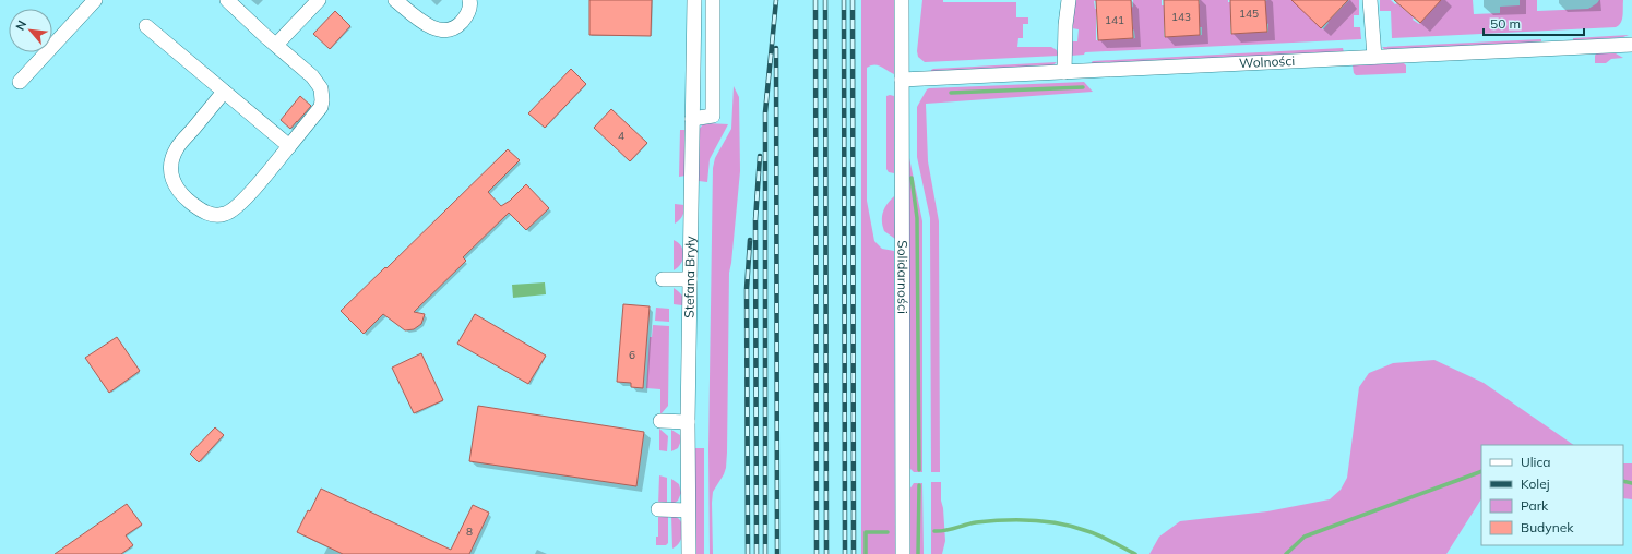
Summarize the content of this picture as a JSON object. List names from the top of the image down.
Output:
{
  "streets": {
    "street": ["Wolności", "Stefana Bryły", "Solidarności"]
  },
  "crossings": [
    ["Wolności", "Solidarności"]
  ],
  "house_numbers": [
    "145",
    "143",
    "141",
    "4",
    "6",
    "8"
  ],
  "legend": [
    "Ulica",
    "Kolej",
    "Park",
    "Budynek"
  ],
  "scale_bar": "50 m",
  "north": "top left"
}
